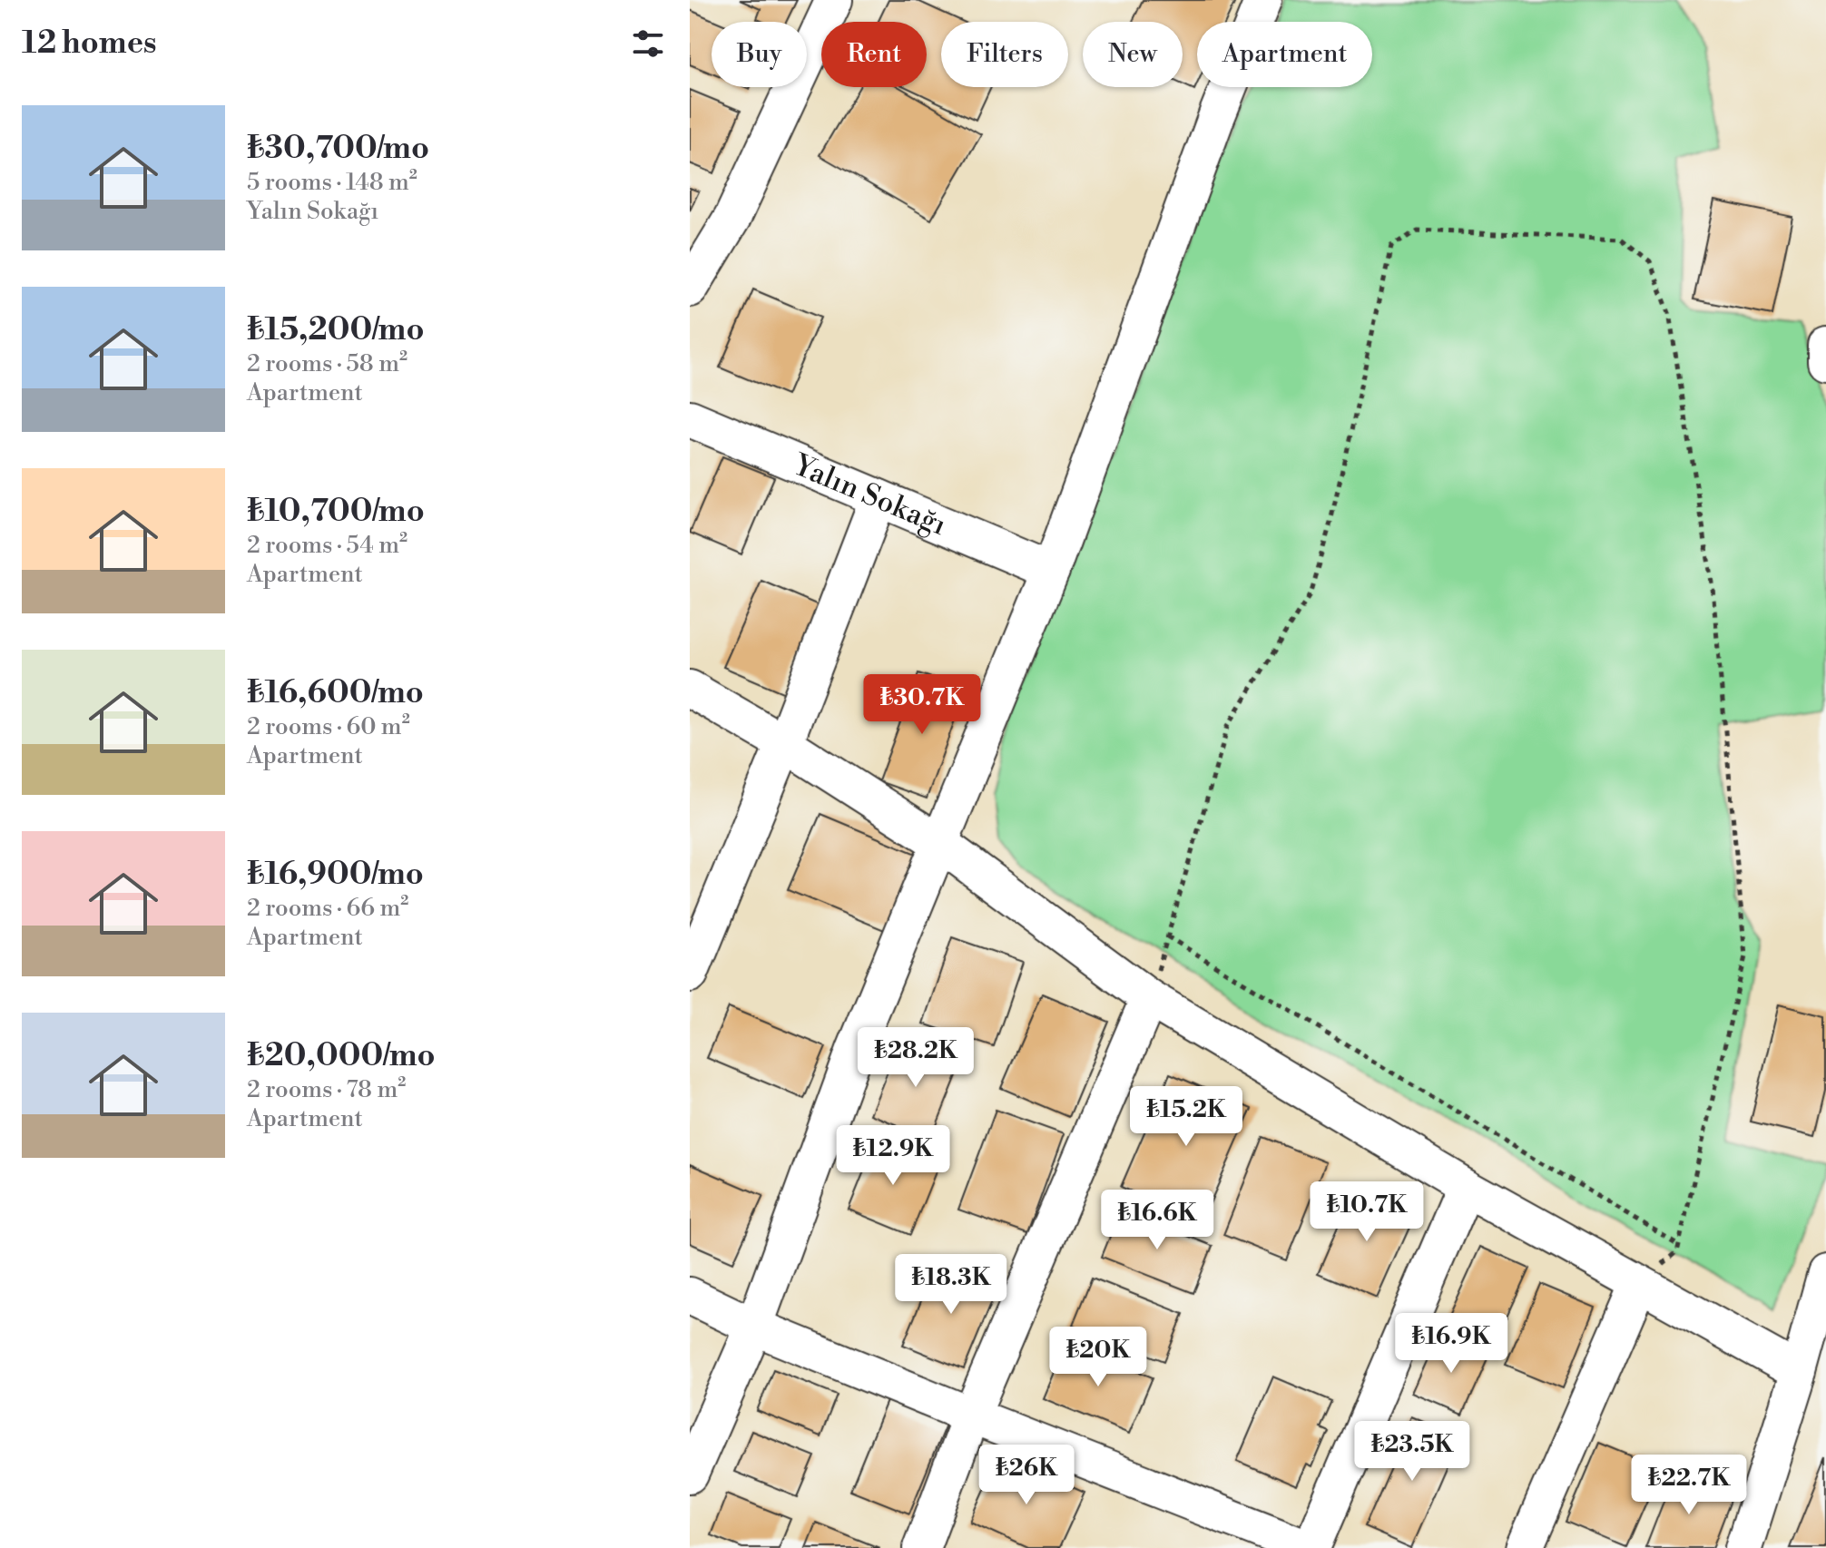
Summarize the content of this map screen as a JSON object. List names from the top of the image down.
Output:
{
  "streets": {
    "street": ["Yalın Sokağı"]
  },
  "page": {
    "heading": "12 homes",
    "chip": [
      "Buy",
      "Rent",
      "Filters",
      "New",
      "Apartment"
    ],
    "list": [
      {
        "name": "₺30,700/mo",
        "note": "5 rooms · 148 m² · Yalın Sokağı"
      },
      {
        "name": "₺15,200/mo",
        "note": "2 rooms · 58 m² · Apartment"
      },
      {
        "name": "₺10,700/mo",
        "note": "2 rooms · 54 m² · Apartment"
      },
      {
        "name": "₺16,600/mo",
        "note": "2 rooms · 60 m² · Apartment"
      },
      {
        "name": "₺16,900/mo",
        "note": "2 rooms · 66 m² · Apartment"
      },
      {
        "name": "₺20,000/mo",
        "note": "2 rooms · 78 m² · Apartment"
      }
    ],
    "price": [
      "₺30.7K",
      "₺28.2K",
      "₺15.2K",
      "₺12.9K",
      "₺10.7K",
      "₺16.6K",
      "₺18.3K",
      "₺16.9K",
      "₺20K",
      "₺23.5K",
      "₺26K",
      "₺22.7K"
    ]
  }
}
